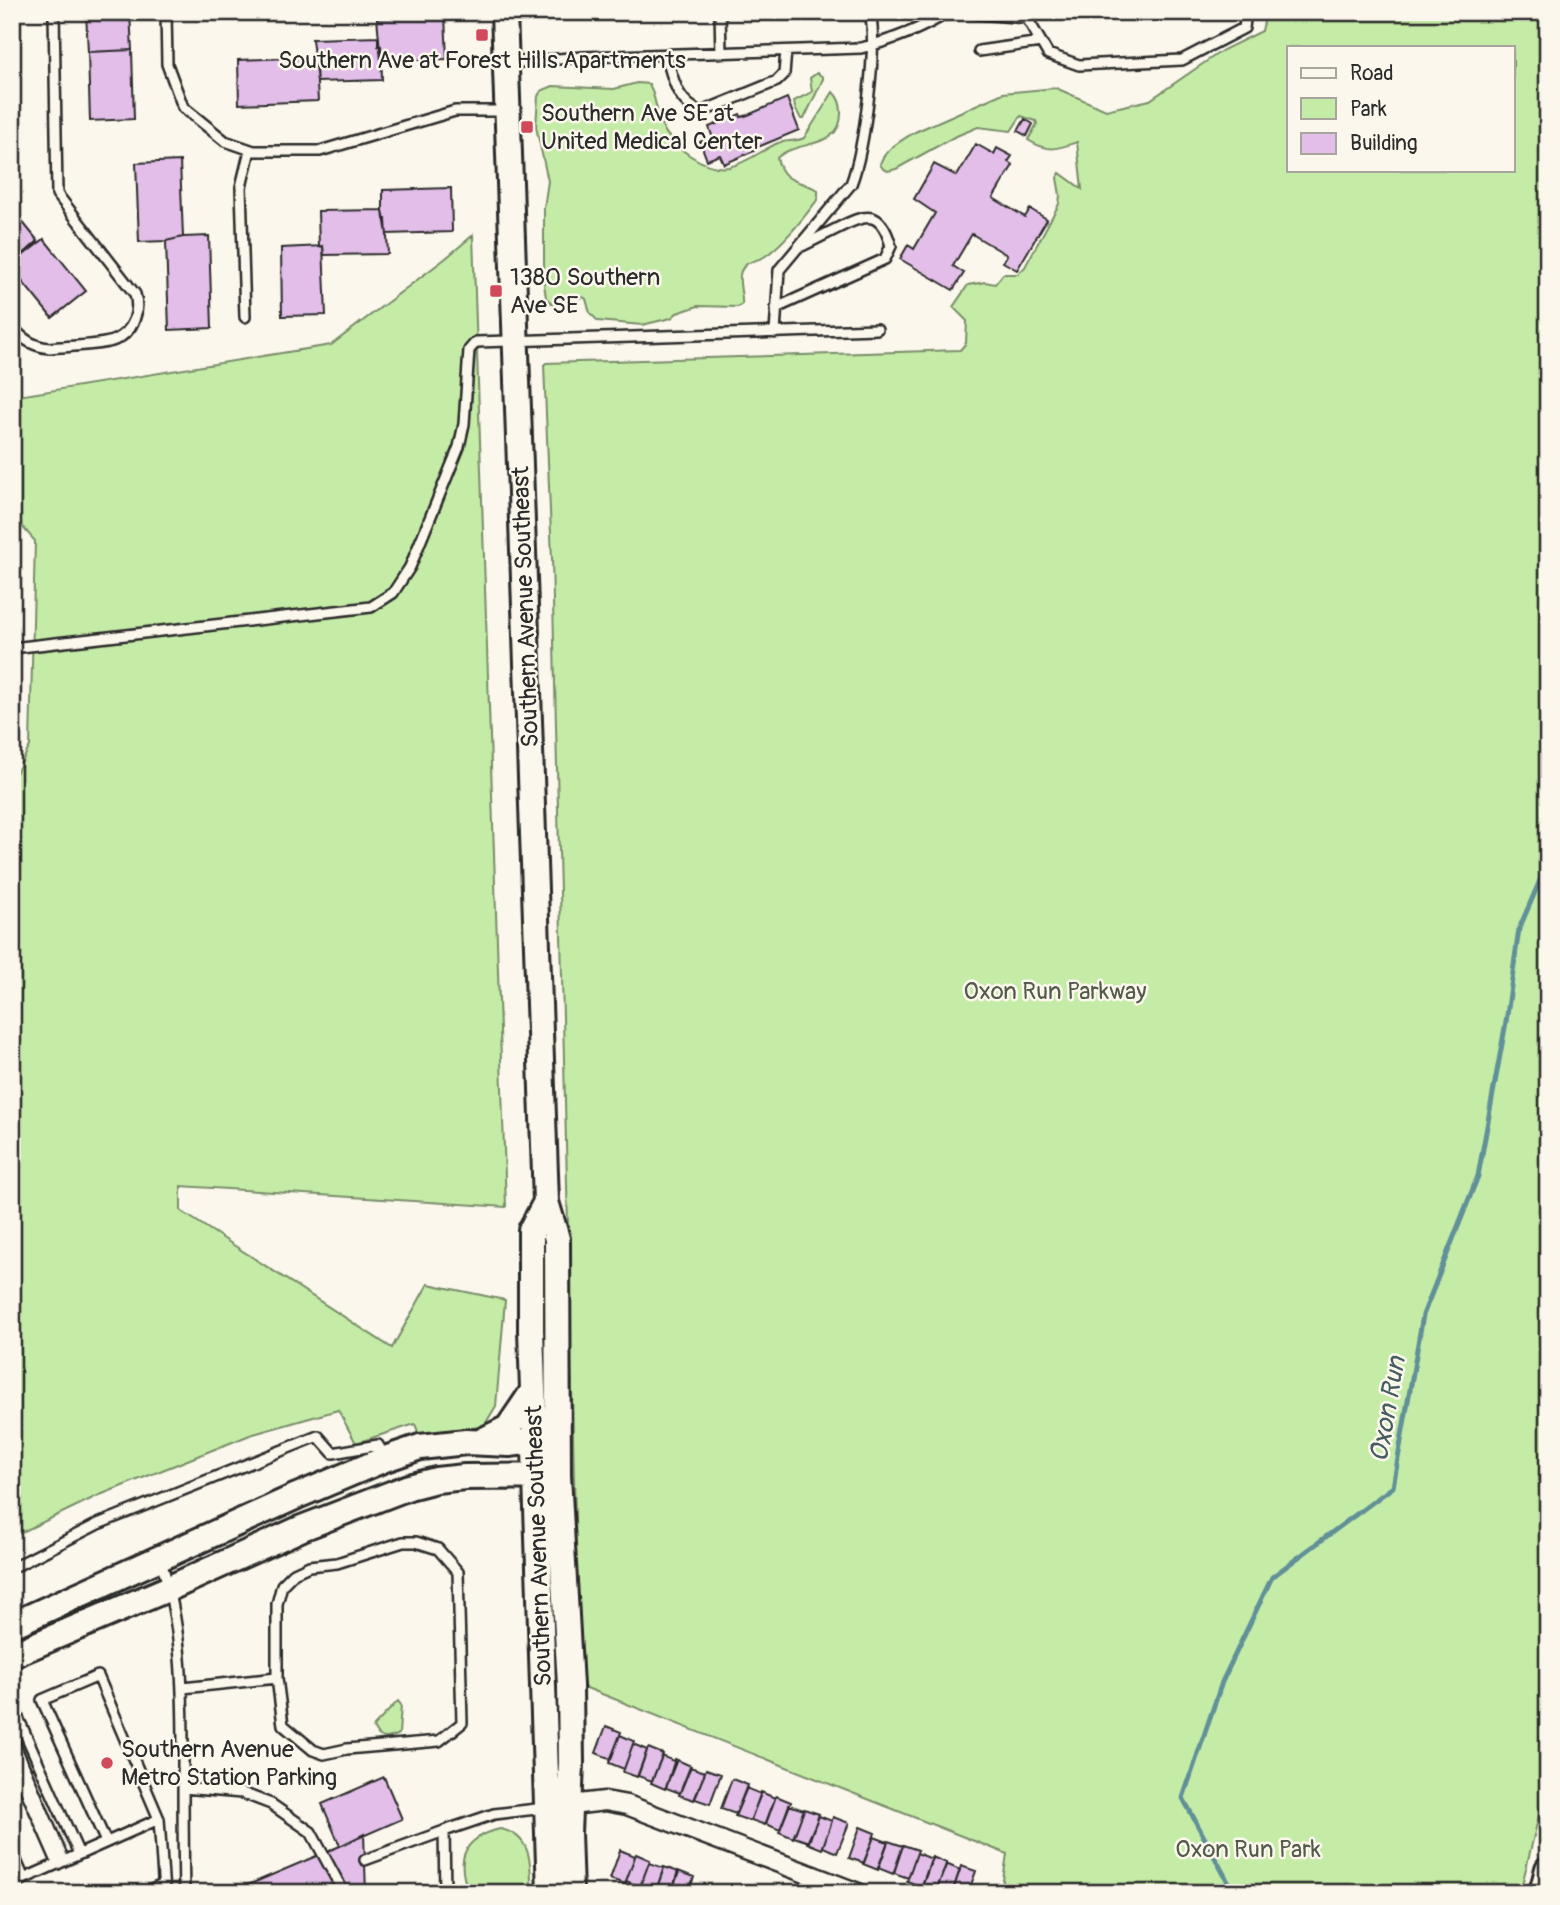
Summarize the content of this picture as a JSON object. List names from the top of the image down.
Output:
{
  "streets": {
    "main road": ["Southern Avenue Southeast"]
  },
  "water": ["Oxon Run"],
  "parks": ["Oxon Run Parkway", "Oxon Run Park"],
  "places": {
    "transit": ["Southern Ave at Forest Hills Apartments", "Southern Ave SE at United Medical Center", "1380 Southern Ave SE"],
    "other": ["Southern Avenue Metro Station Parking"]
  },
  "legend": ["Road", "Park", "Building"]
}
